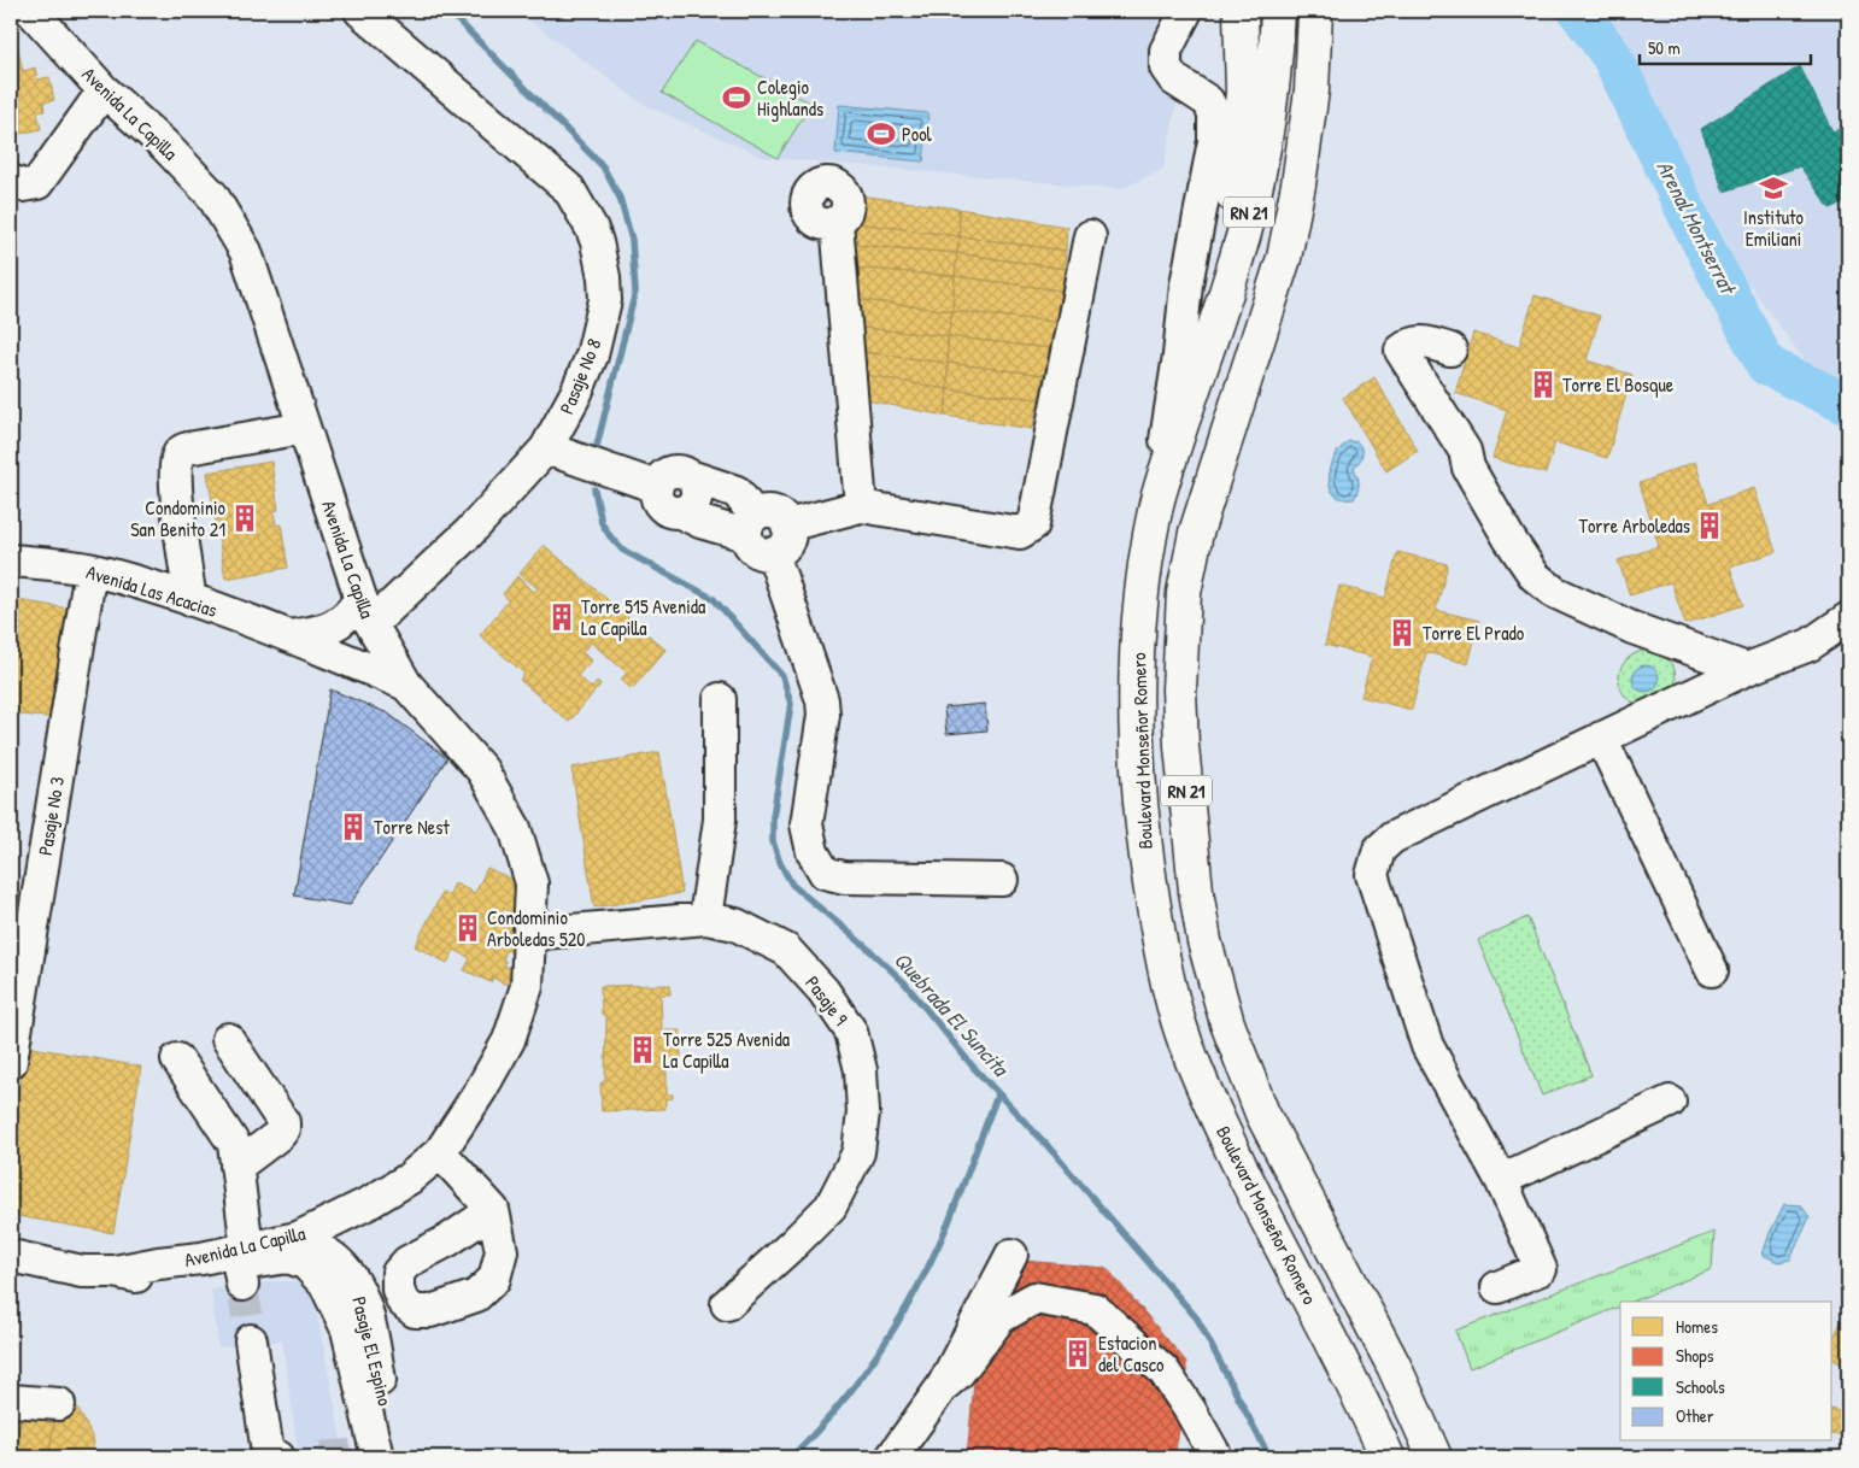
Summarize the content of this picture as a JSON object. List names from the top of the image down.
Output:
{
  "streets": {
    "highway": ["RN 21", "Boulevard Monseñor Romero"],
    "street": [
      "Avenida La Capilla",
      "Pasaje No 8",
      "Avenida Las Acacias",
      "Pasaje No 3",
      "Pasaje 9",
      "Pasaje El Espino"
    ]
  },
  "crossings": [
    ["Avenida La Capilla", "Pasaje No 8"],
    ["Avenida La Capilla", "Avenida Las Acacias"],
    ["Avenida La Capilla", "Pasaje 9"],
    ["Avenida La Capilla", "Pasaje El Espino"],
    ["Avenida Las Acacias", "Pasaje No 3"]
  ],
  "water": ["Arenal Montserrat", "Quebrada El Suncita"],
  "places": {
    "sports": ["Colegio Highlands", "Pool"],
    "school or university": ["Instituto Emiliani"],
    "building": [
      "Torre El Bosque",
      "Condominio San Benito 21",
      "Torre Arboledas",
      "Torre 515 Avenida La Capilla",
      "Torre El Prado",
      "Torre Nest",
      "Condominio Arboledas 520",
      "Torre 525 Avenida La Capilla",
      "Estacion del Casco"
    ]
  },
  "legend": [
    "Homes",
    "Shops",
    "Schools",
    "Other"
  ],
  "scale_bar": "50 m"
}
